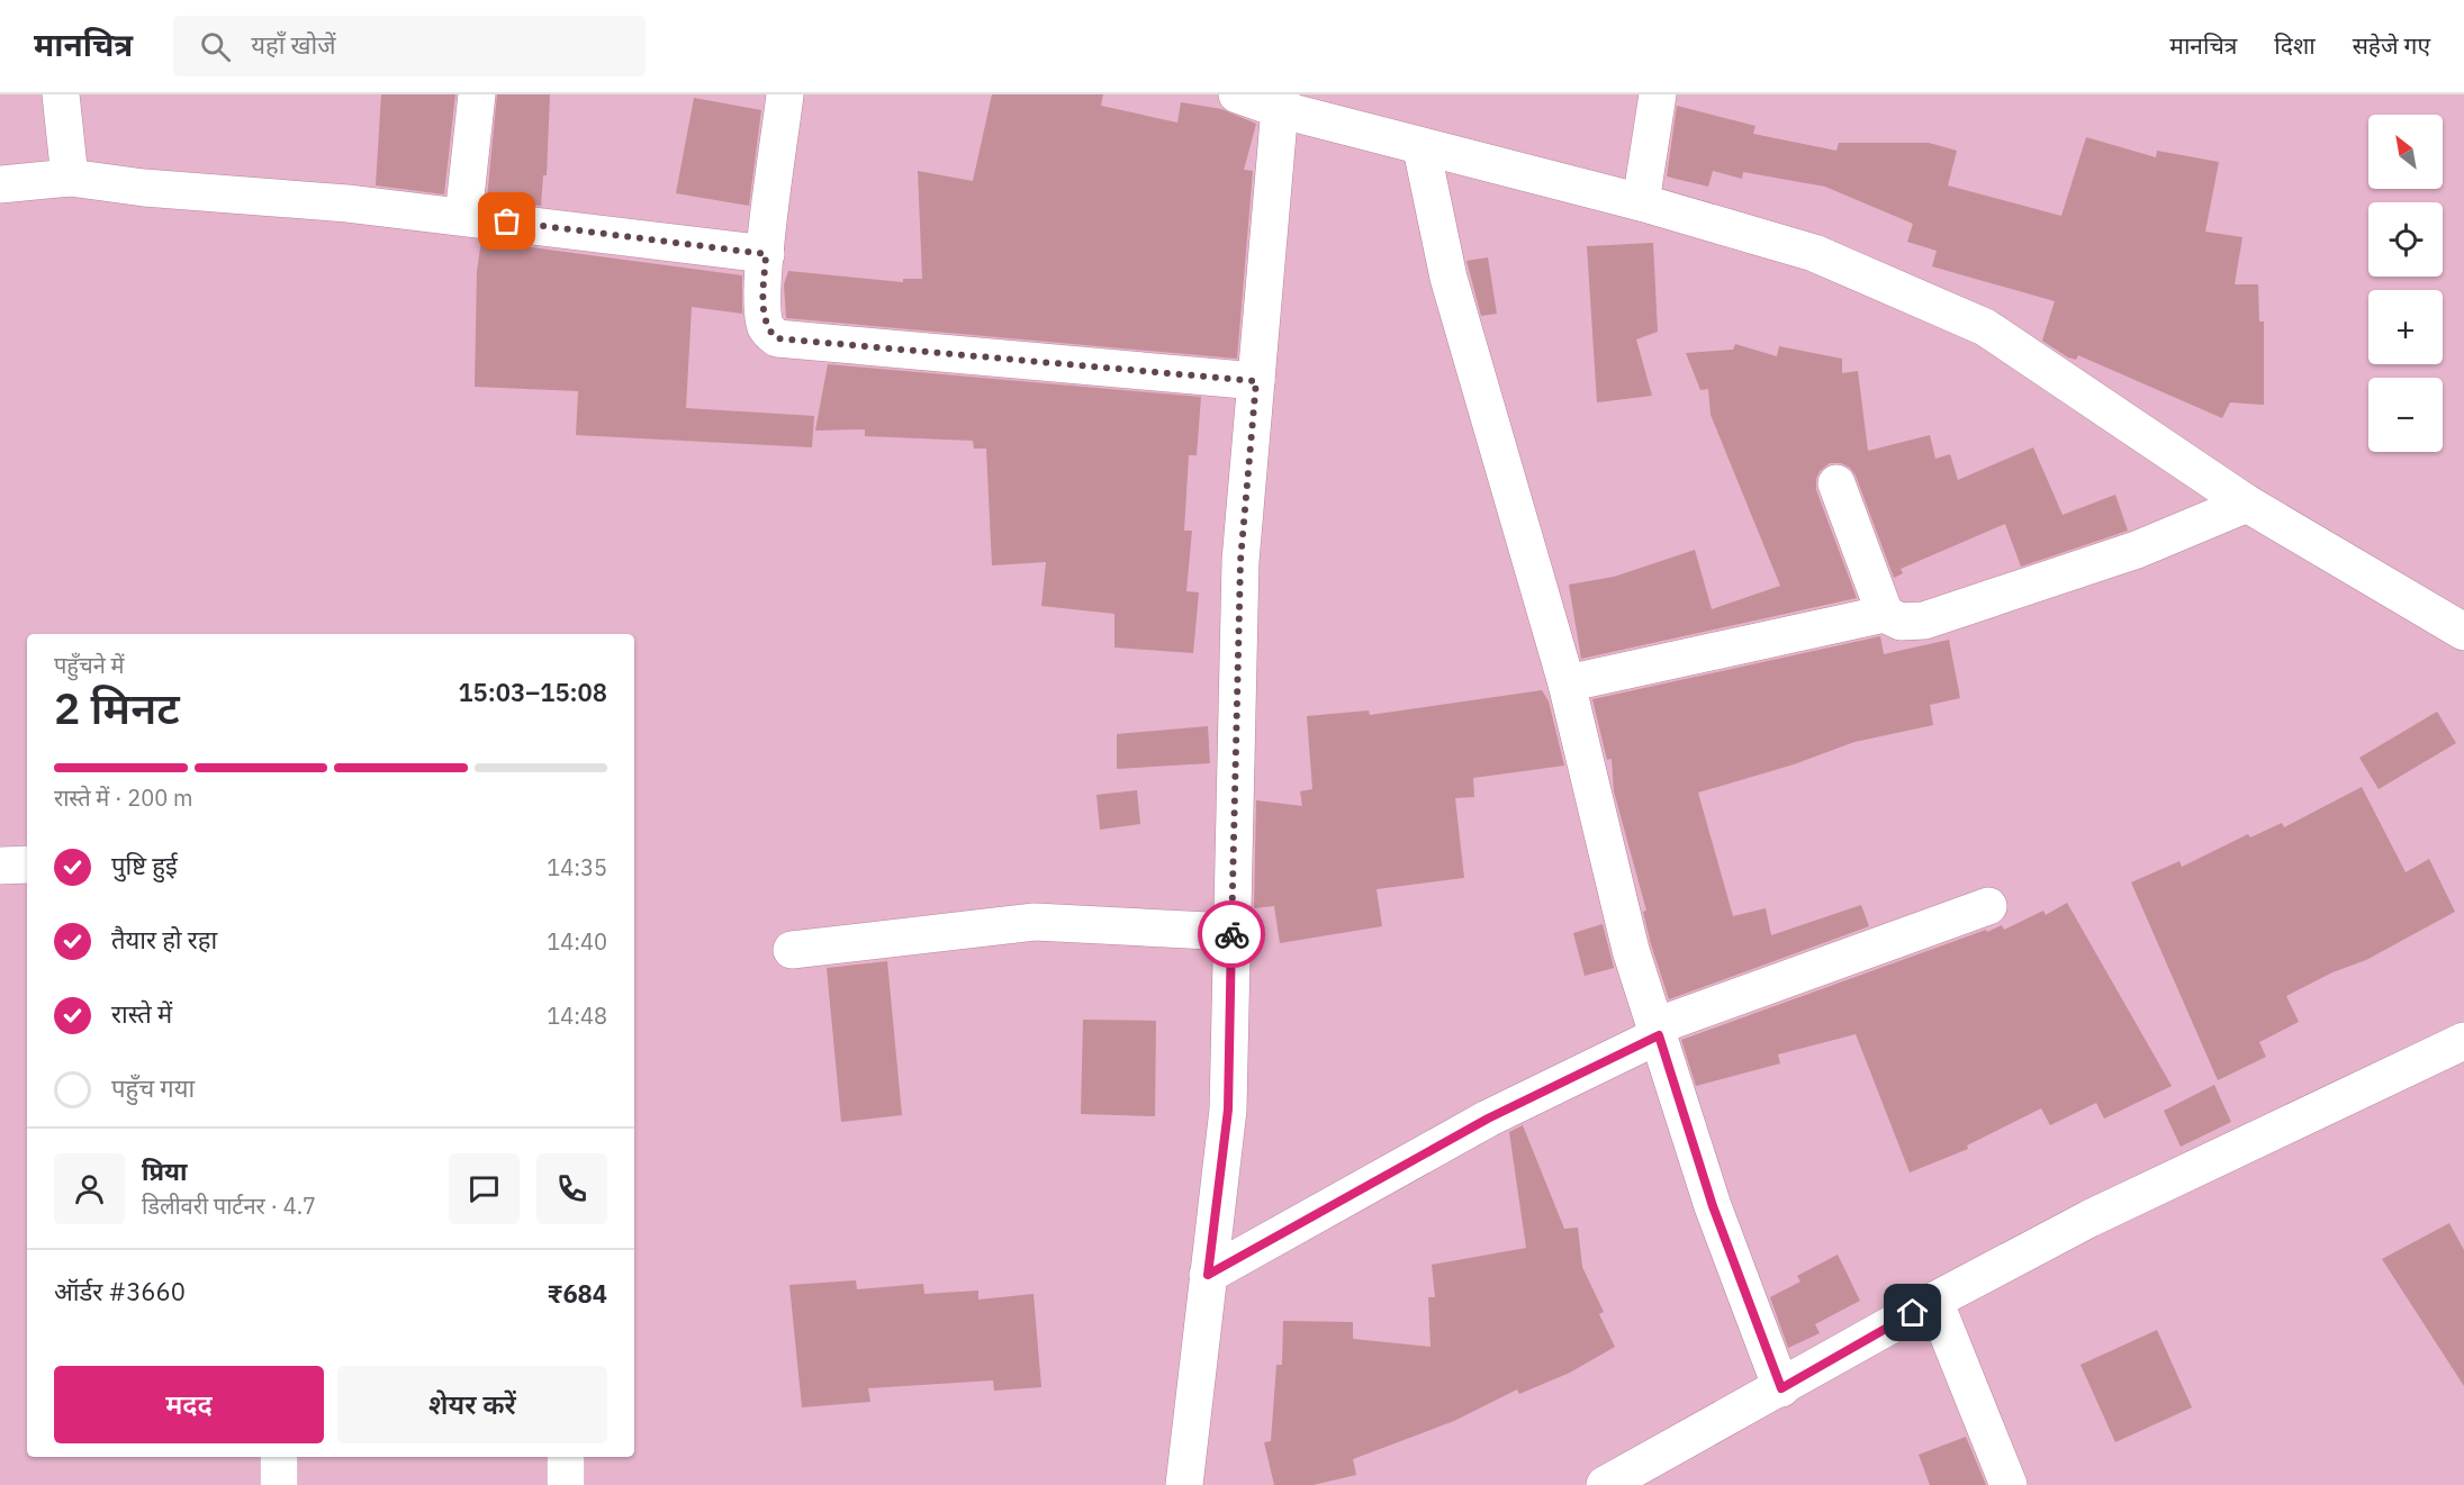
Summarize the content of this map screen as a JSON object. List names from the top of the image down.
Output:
{
  "north": "top left",
  "page": {
    "header": "मानचित्र",
    "search": "यहाँ खोजें",
    "nav": ["मानचित्र", "दिशा", "सहेजे गए"],
    "map_buttons": ["+", "−"],
    "heading": ["2 मिनट", "पहुँचने में", "15:03–15:08"],
    "panel": [
      "प्रिया",
      "डिलीवरी पार्टनर · 4.7",
      "ऑर्डर #3660",
      "₹684"
    ],
    "bar": "रास्ते में · 200 m",
    "list": [
      ["पुष्टि हुई", "14:35"],
      ["तैयार हो रहा", "14:40"],
      ["रास्ते में", "14:48"],
      "पहुँच गया"
    ],
    "buttons": ["मदद", "शेयर करें"]
  }
}
